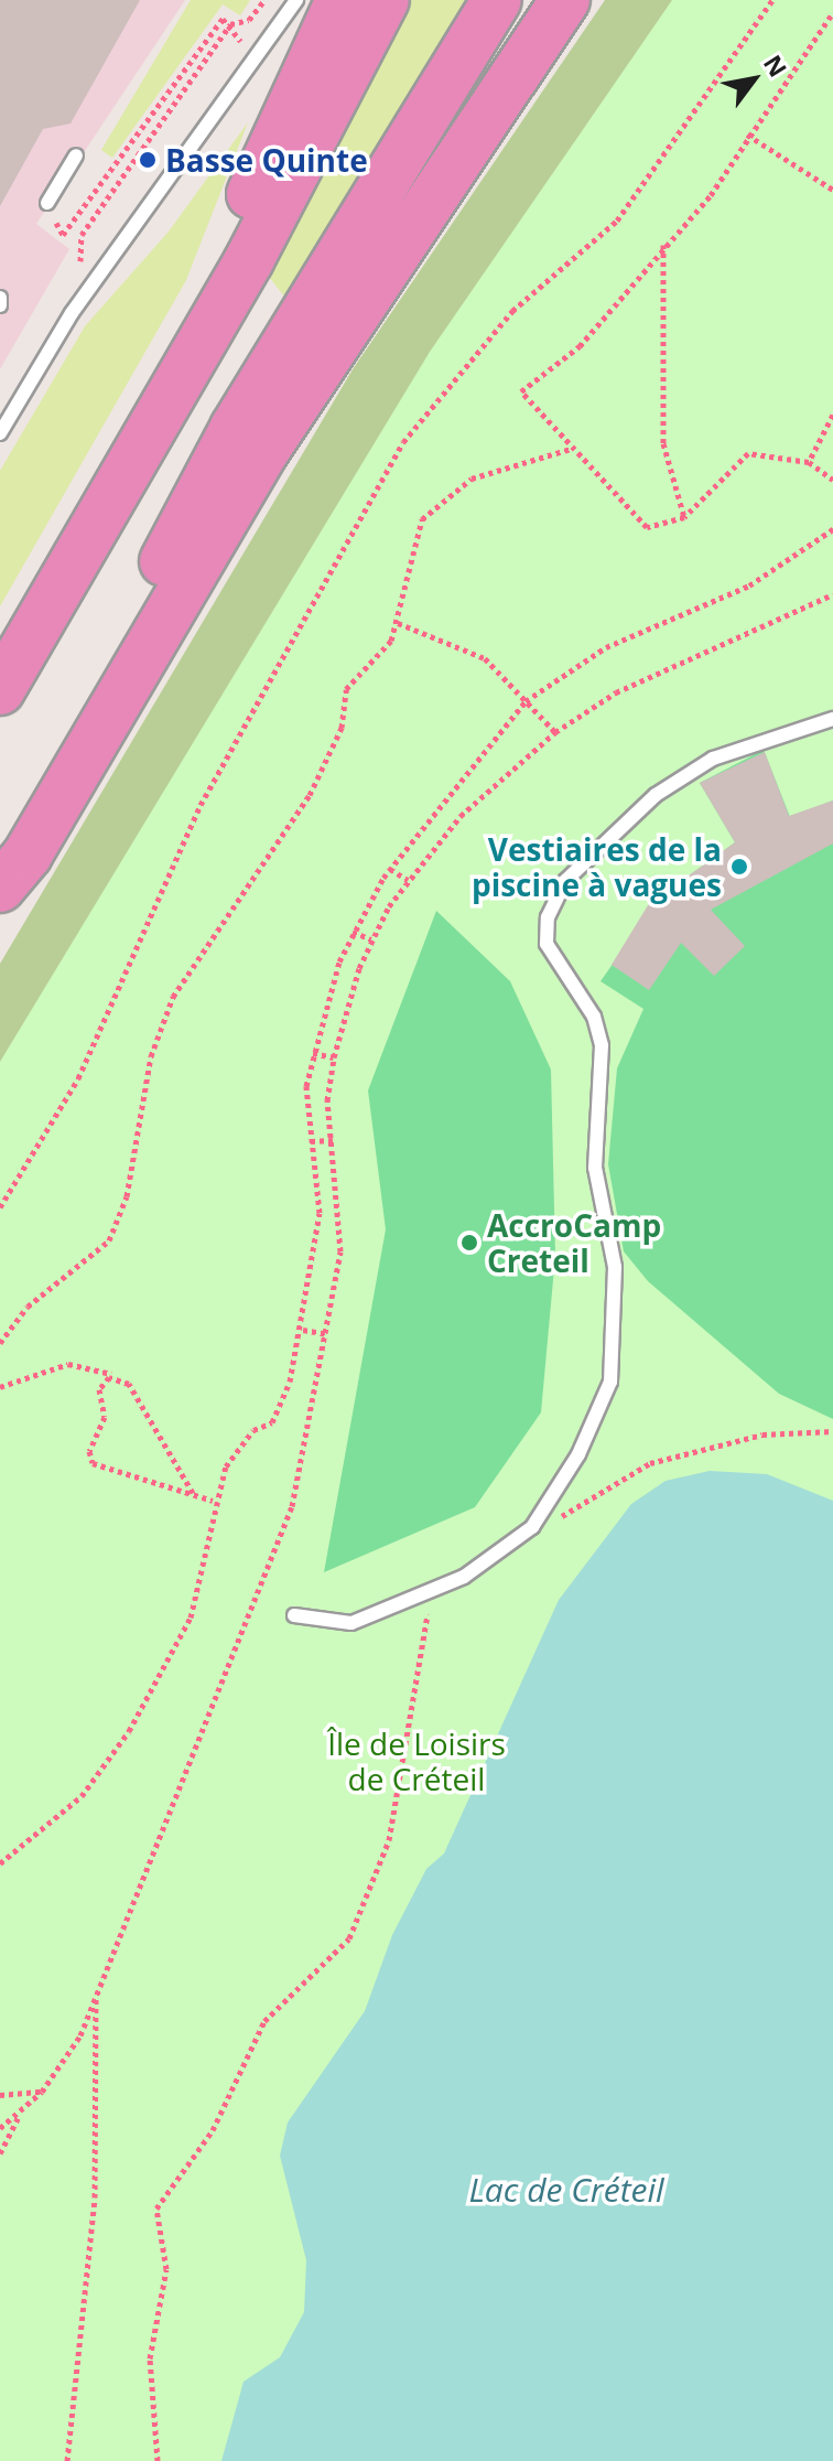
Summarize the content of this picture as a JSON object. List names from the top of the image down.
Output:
{
  "water": ["Lac de Créteil"],
  "parks": ["Île de Loisirs de Créteil"],
  "places": ["Basse Quinte", "Vestiaires de la piscine à vagues", "AccroCamp Creteil"],
  "north": "top right"
}
